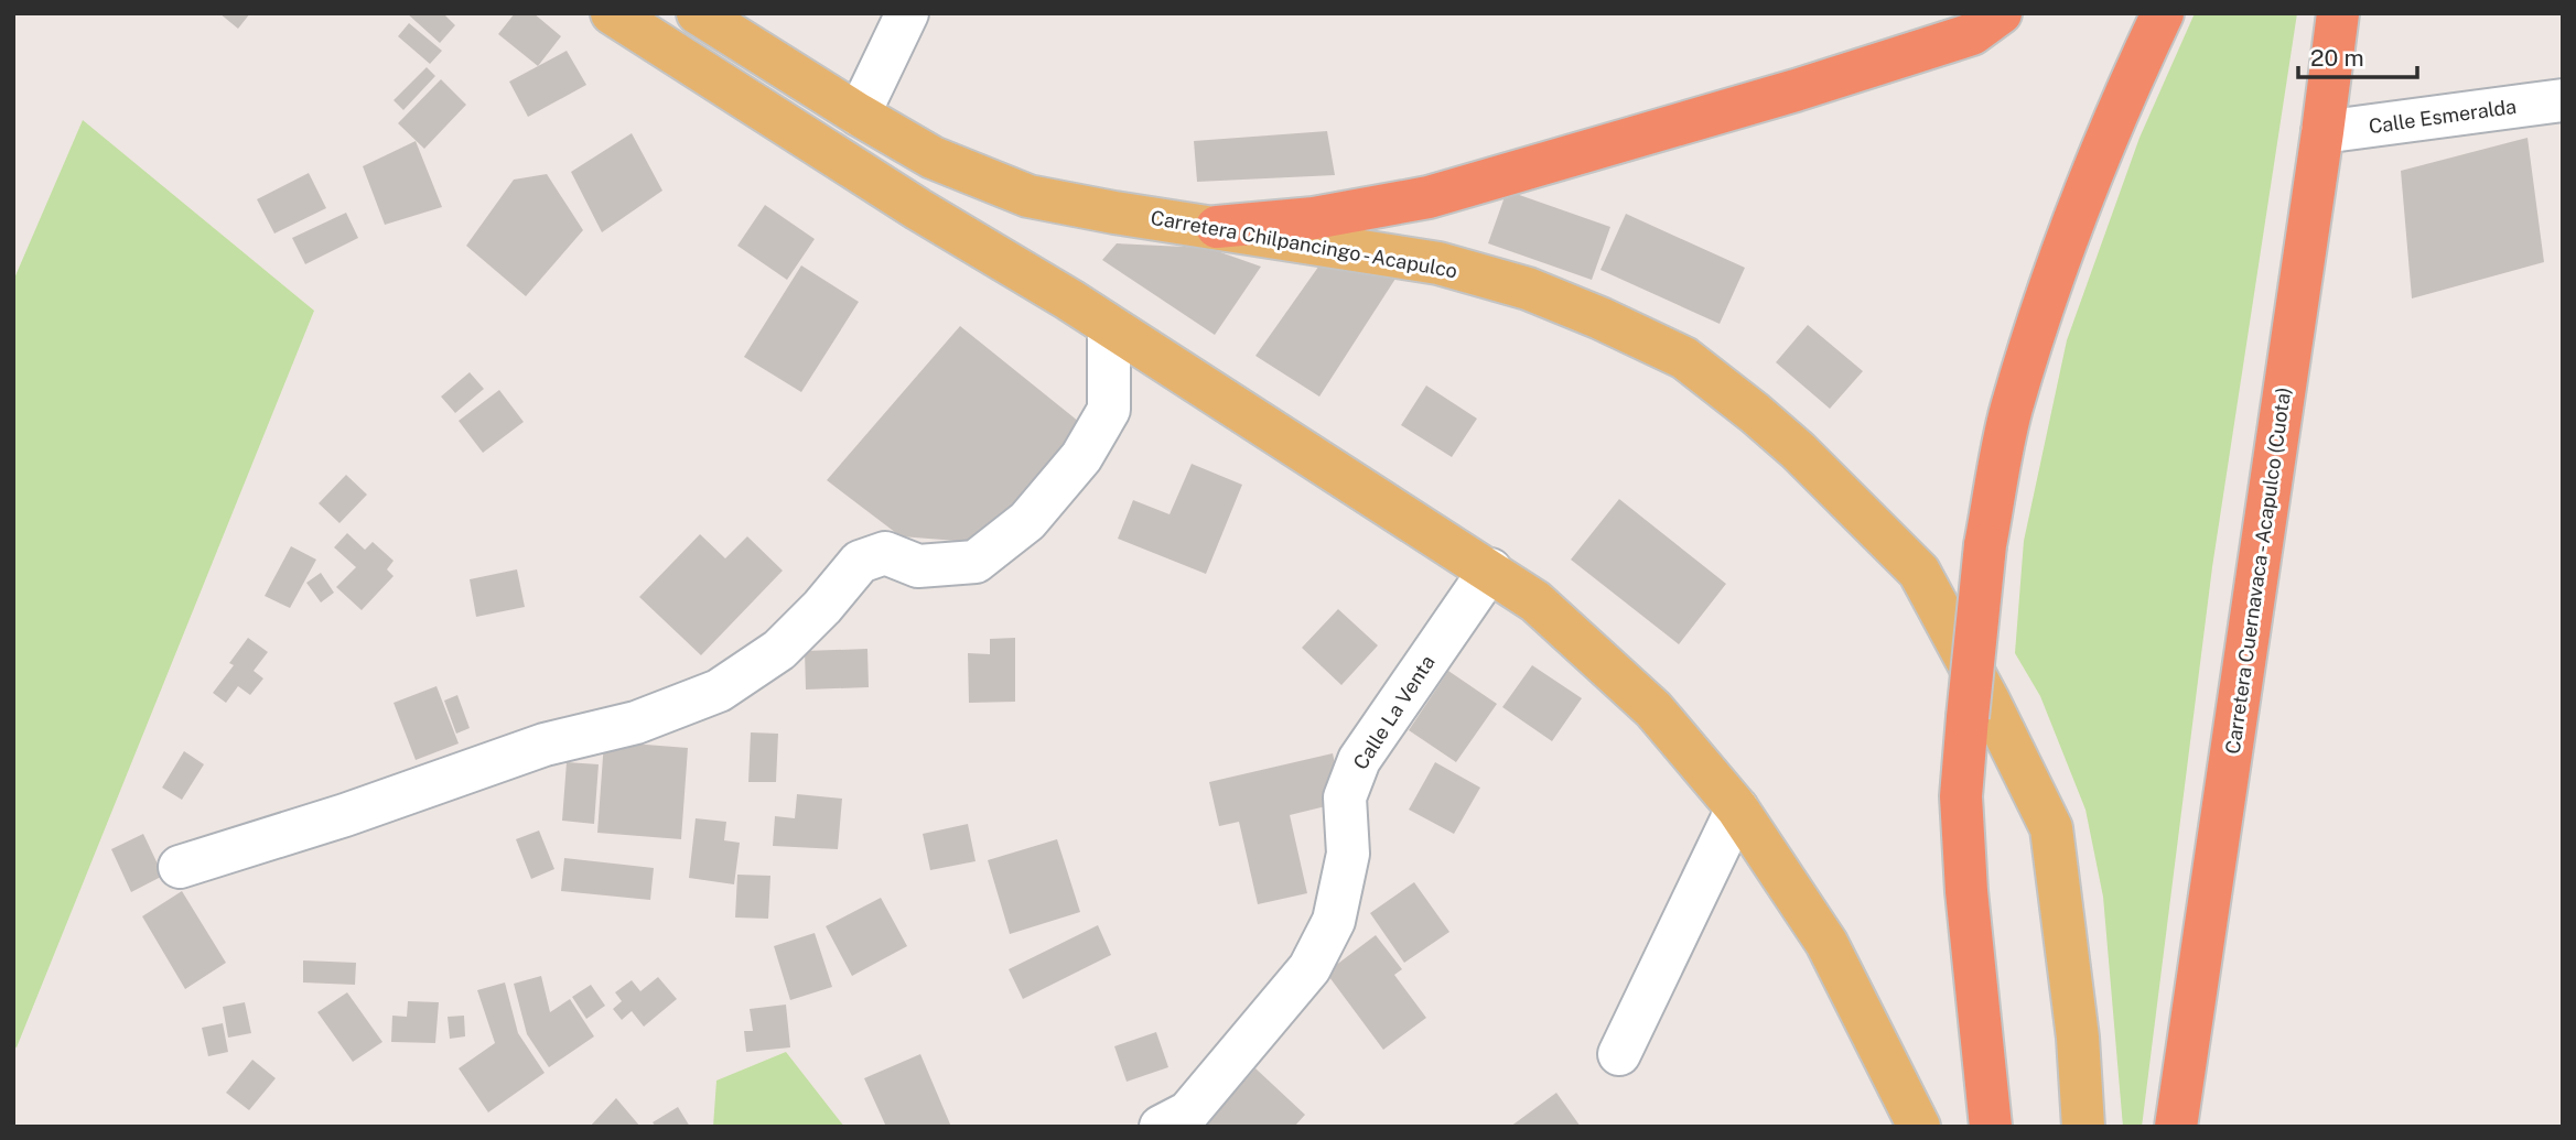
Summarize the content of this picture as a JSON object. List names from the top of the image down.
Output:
{
  "streets": {
    "highway": ["Carretera Cuernavaca - Acapulco (Cuota)"],
    "main road": ["Carretera Chilpancingo - Acapulco"],
    "street": ["Calle Esmeralda", "Calle La Venta"]
  },
  "crossings": [
    ["Calle Esmeralda", "Carretera Cuernavaca - Acapulco (Cuota)"]
  ],
  "scale_bar": "20 m"
}
